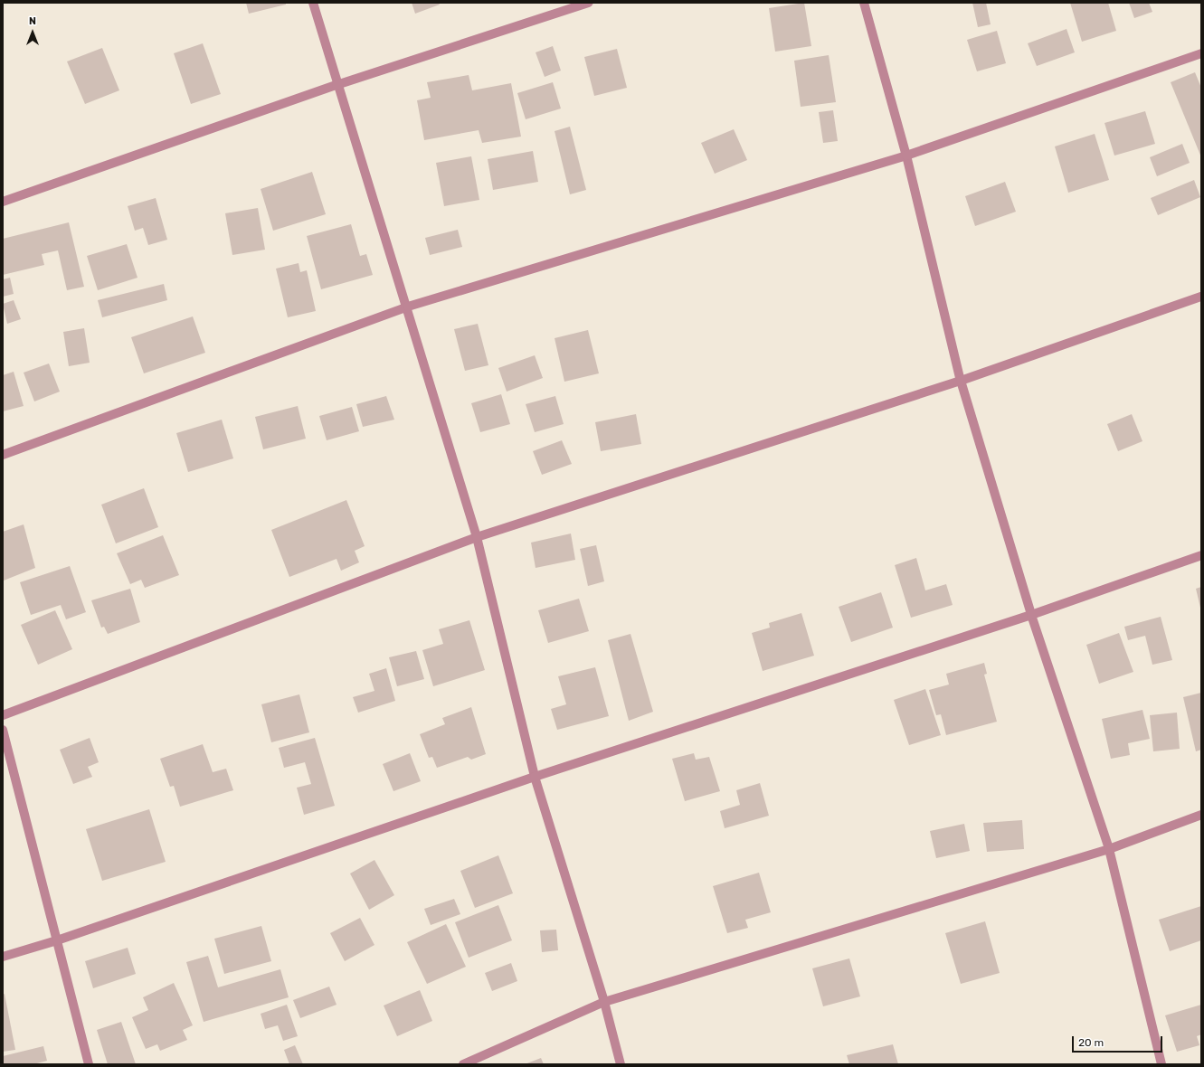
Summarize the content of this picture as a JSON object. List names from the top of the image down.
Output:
{
  "scale_bar": "20 m",
  "north": "top"
}
